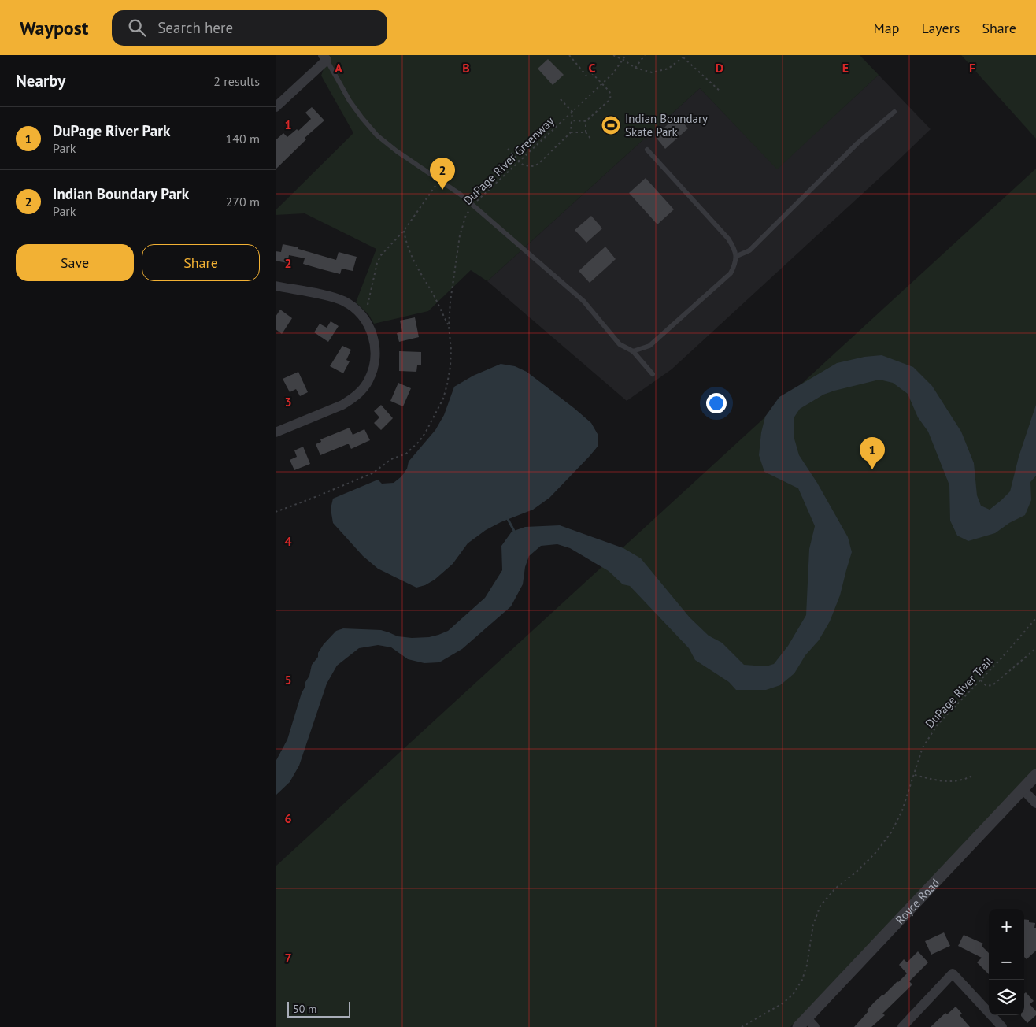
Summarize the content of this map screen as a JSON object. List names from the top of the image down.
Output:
{
  "streets": {
    "street": ["Royce Road"],
    "path": ["DuPage River Greenway", "DuPage River Trail"]
  },
  "places": {
    "sports": ["Indian Boundary Skate Park"]
  },
  "scale_bar": "50 m",
  "page": {
    "header": "Waypost",
    "search": "Search here",
    "nav": ["Map", "Layers", "Share"],
    "heading": ["Nearby", "2 results"],
    "list": [
      {
        "mark": "1",
        "name": "DuPage River Park",
        "note": "Park",
        "value": "140 m"
      },
      {
        "mark": "2",
        "name": "Indian Boundary Park",
        "note": "Park",
        "value": "270 m"
      }
    ],
    "pins": ["2", "1"],
    "buttons": ["Save", "Share"],
    "map_buttons": ["+", "−"],
    "scale": "50 m"
  },
  "grid": {
    "columns": [
      "A",
      "B",
      "C",
      "D",
      "E",
      "F"
    ],
    "rows": [
      "1",
      "2",
      "3",
      "4",
      "5",
      "6",
      "7"
    ]
  }
}
